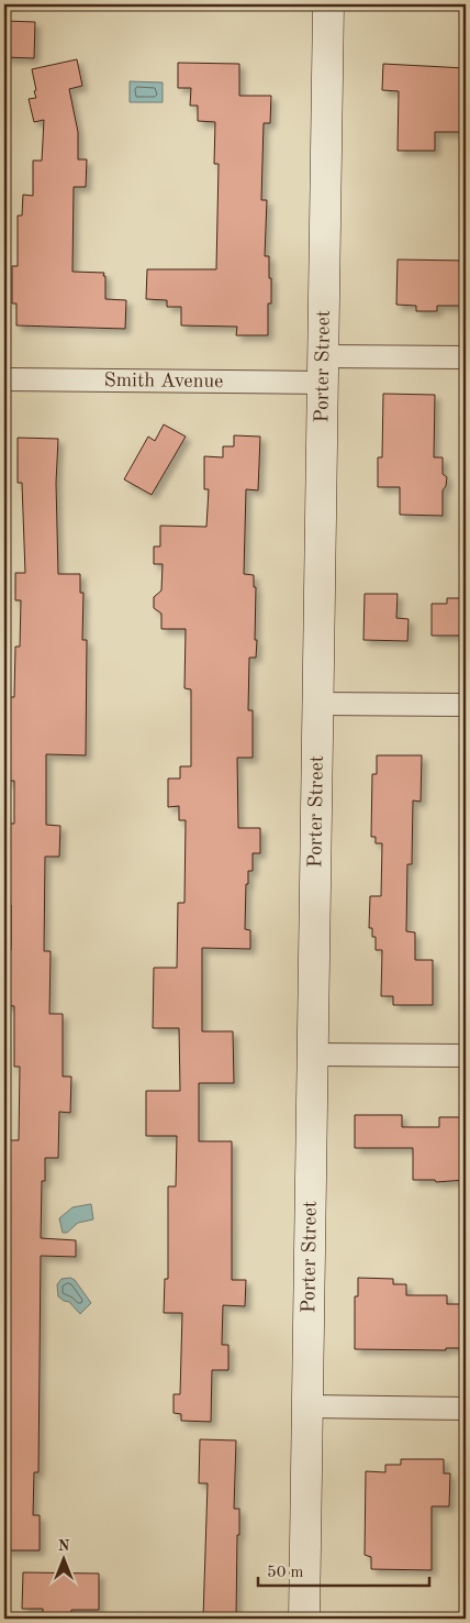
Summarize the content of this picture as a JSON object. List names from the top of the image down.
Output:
{
  "streets": {
    "street": ["Porter Street", "Smith Avenue"]
  },
  "crossings": [
    ["Porter Street", "Smith Avenue"]
  ],
  "scale_bar": "50 m",
  "north": "top"
}
